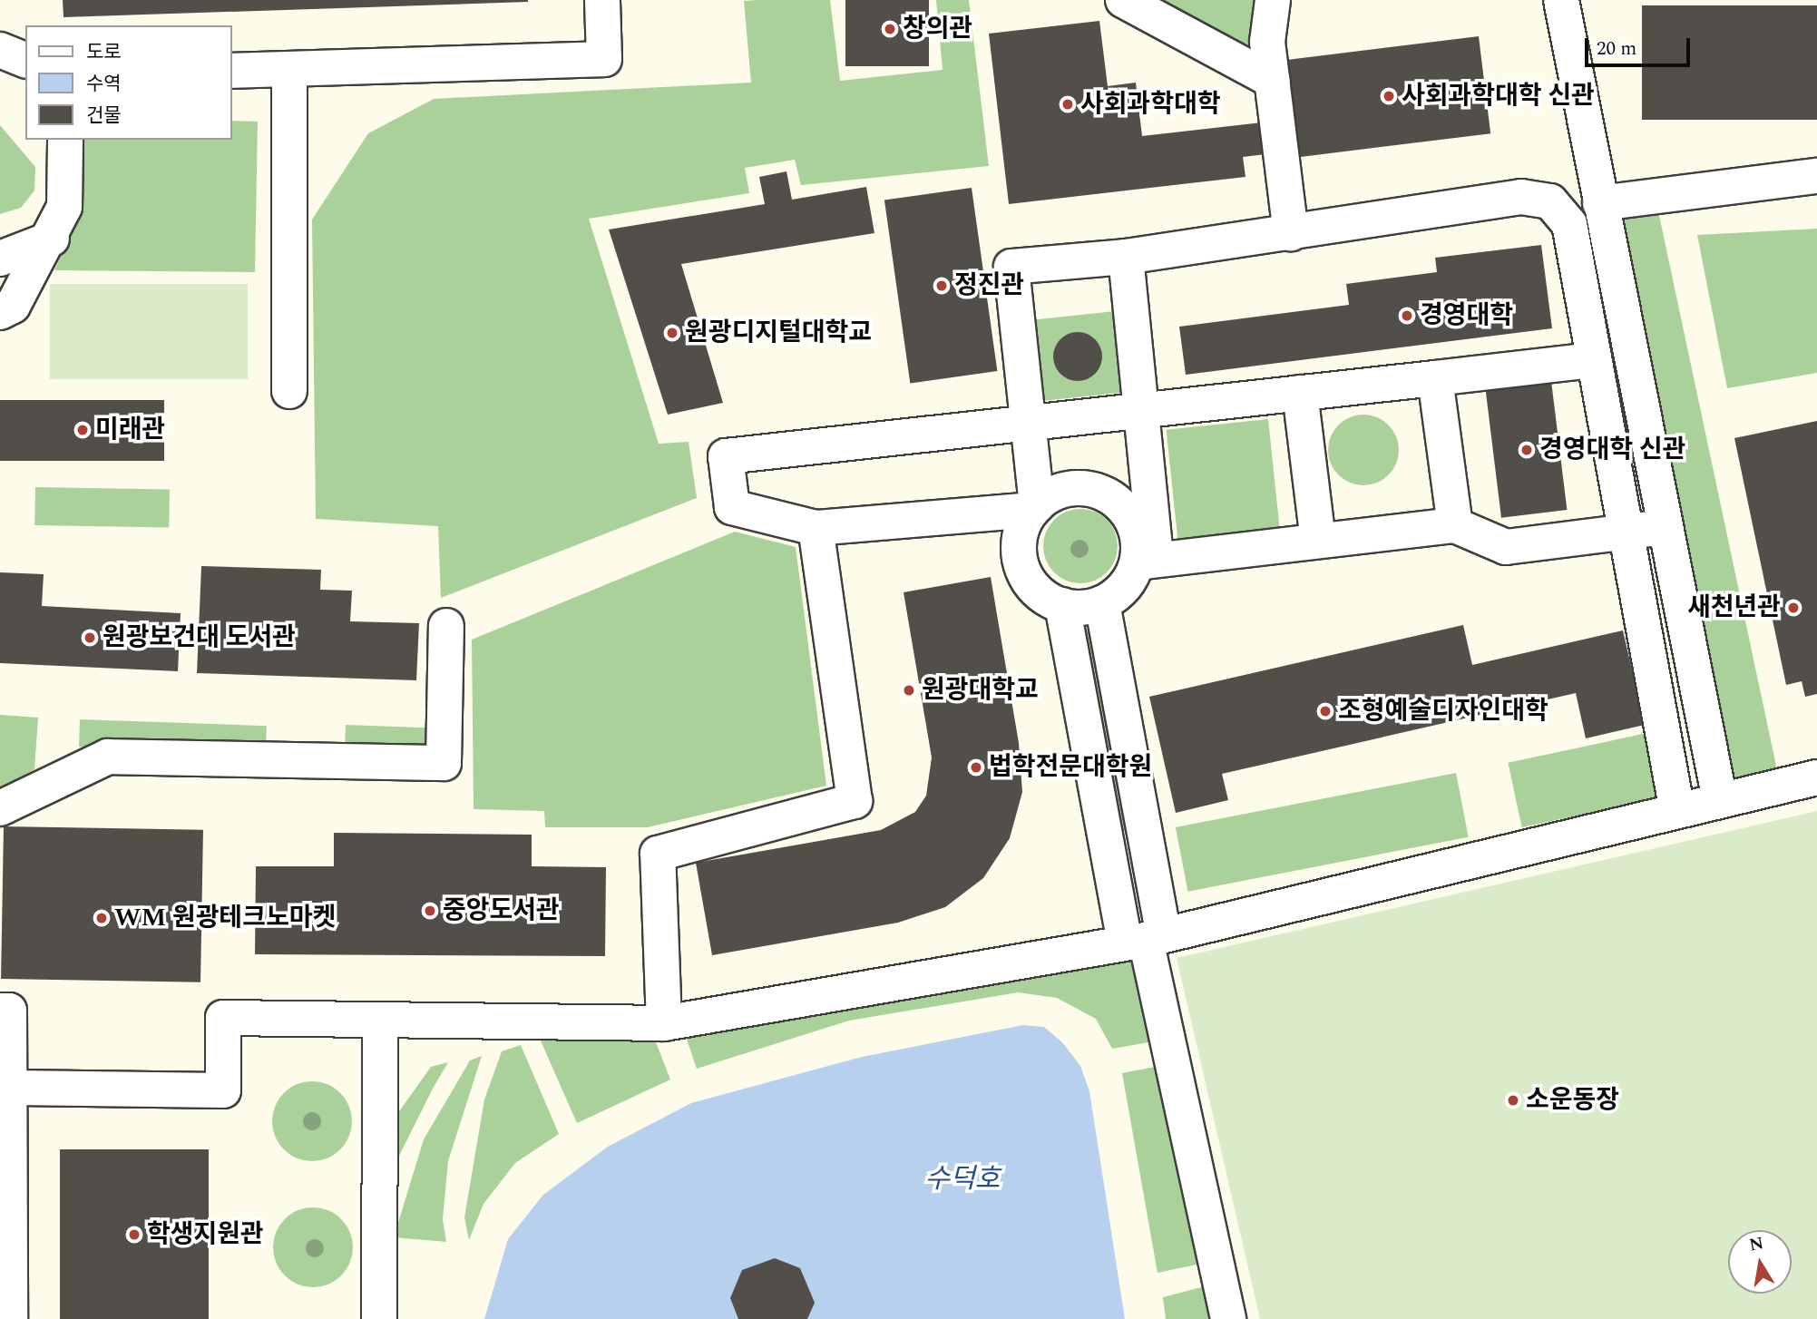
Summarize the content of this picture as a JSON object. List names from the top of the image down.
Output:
{
  "water": ["수덕호"],
  "places": [
    "창의관",
    "사회과학대학 신관",
    "사회과학대학",
    "정진관",
    "경영대학",
    "원광디지털대학교",
    "미래관",
    "경영대학 신관",
    "새천년관",
    "원광보건대 도서관",
    "원광대학교",
    "조형예술디자인대학",
    "법학전문대학원",
    "중앙도서관",
    "WM 원광테크노마켓",
    "소운동장",
    "학생지원관"
  ],
  "legend": ["도로", "수역", "건물"],
  "scale_bar": "20 m",
  "north": "top"
}
